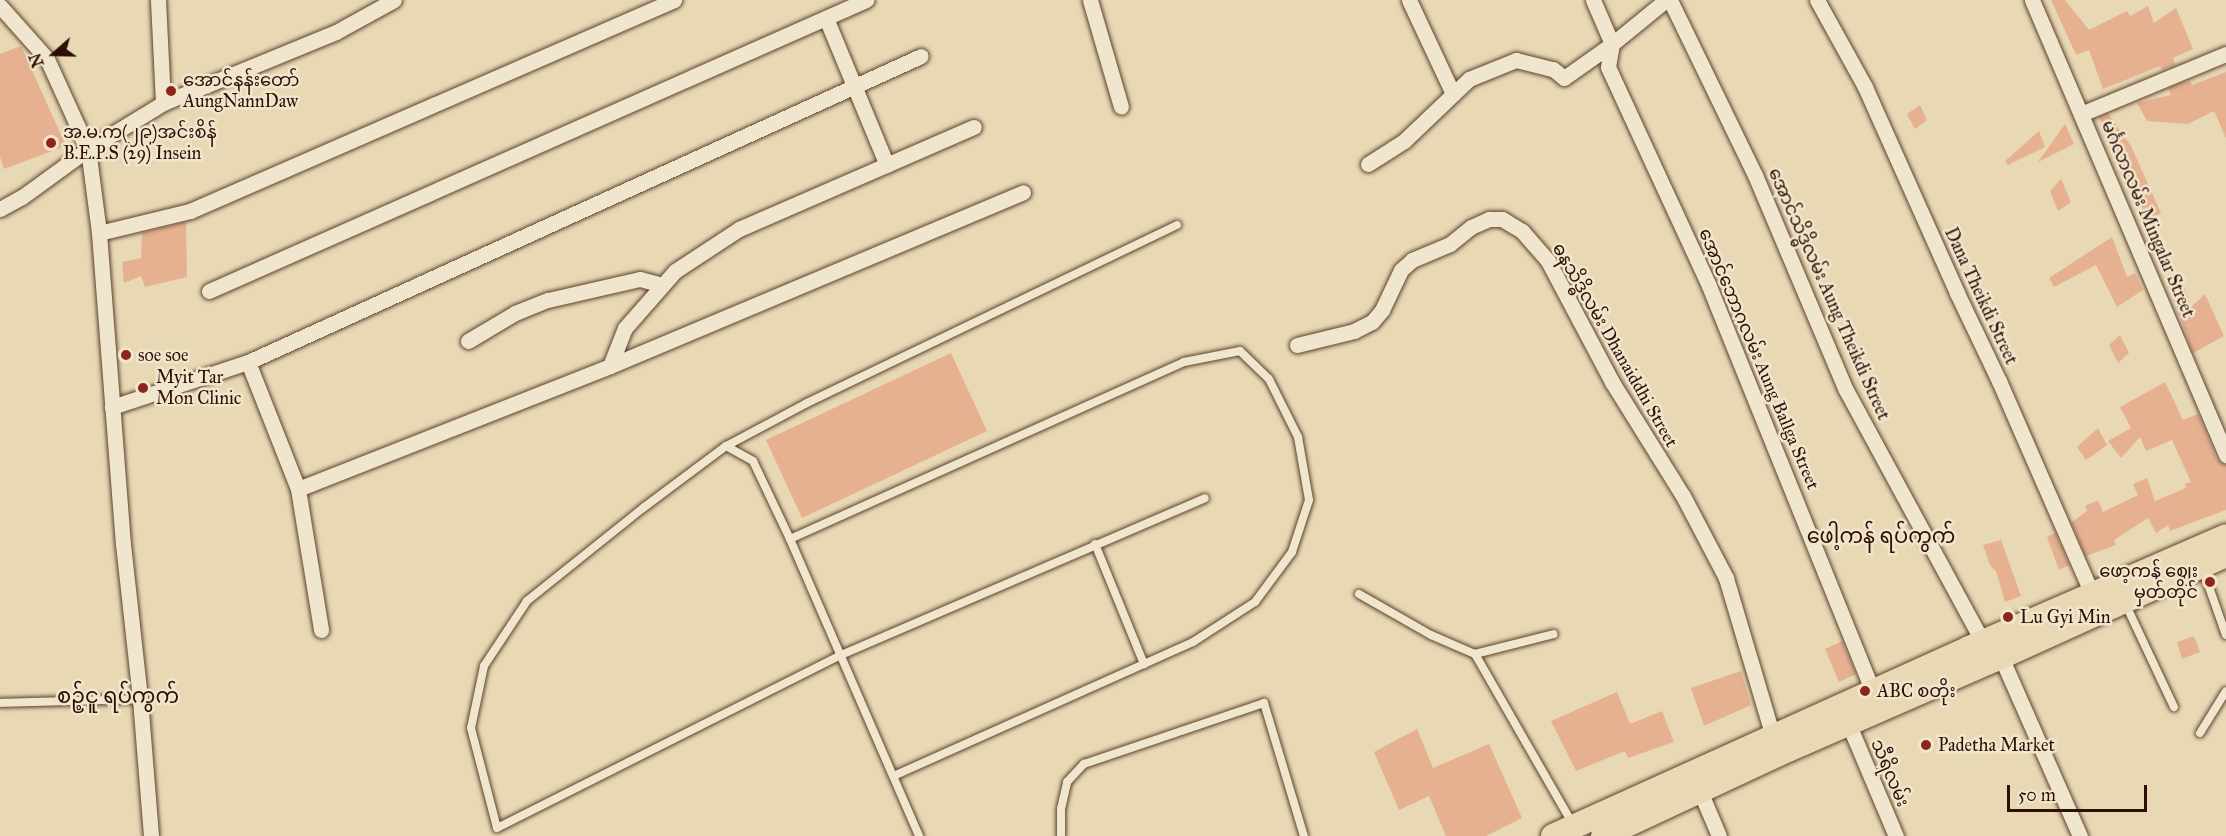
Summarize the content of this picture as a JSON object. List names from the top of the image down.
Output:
{
  "streets": {
    "street": [
      "မင်္ဂလာလမ်း Mingalar Street",
      "အောင်သိဒ္ဓိလမ်း Aung Theikdi Street",
      "Dana Theikdi Street",
      "ဓနသိဒ္ဓိလမ်း Dhanaiddhi Street",
      "အောင်ဘောဂလမ်း Aung Ballga Street",
      "သီရိလမ်း"
    ]
  },
  "districts": ["ဖေါ့ကန် ရပ်ကွက်", "စဉ့်ငူ ရပ်ကွက်"],
  "places": [
    "အောင်နန်းတော် AungNannDaw",
    "အ.မ.က(၂၉)အင်းစိန် B.E.P.S (29) Insein",
    "soe soe",
    "Myit Tar Mon Clinic",
    "ဖော့ကန် ဈေး မှတ်တိုင်",
    "Lu Gyi Min",
    "ABC စတိုး",
    "Padetha Market"
  ],
  "scale_bar": "50 m",
  "north": "left"
}
